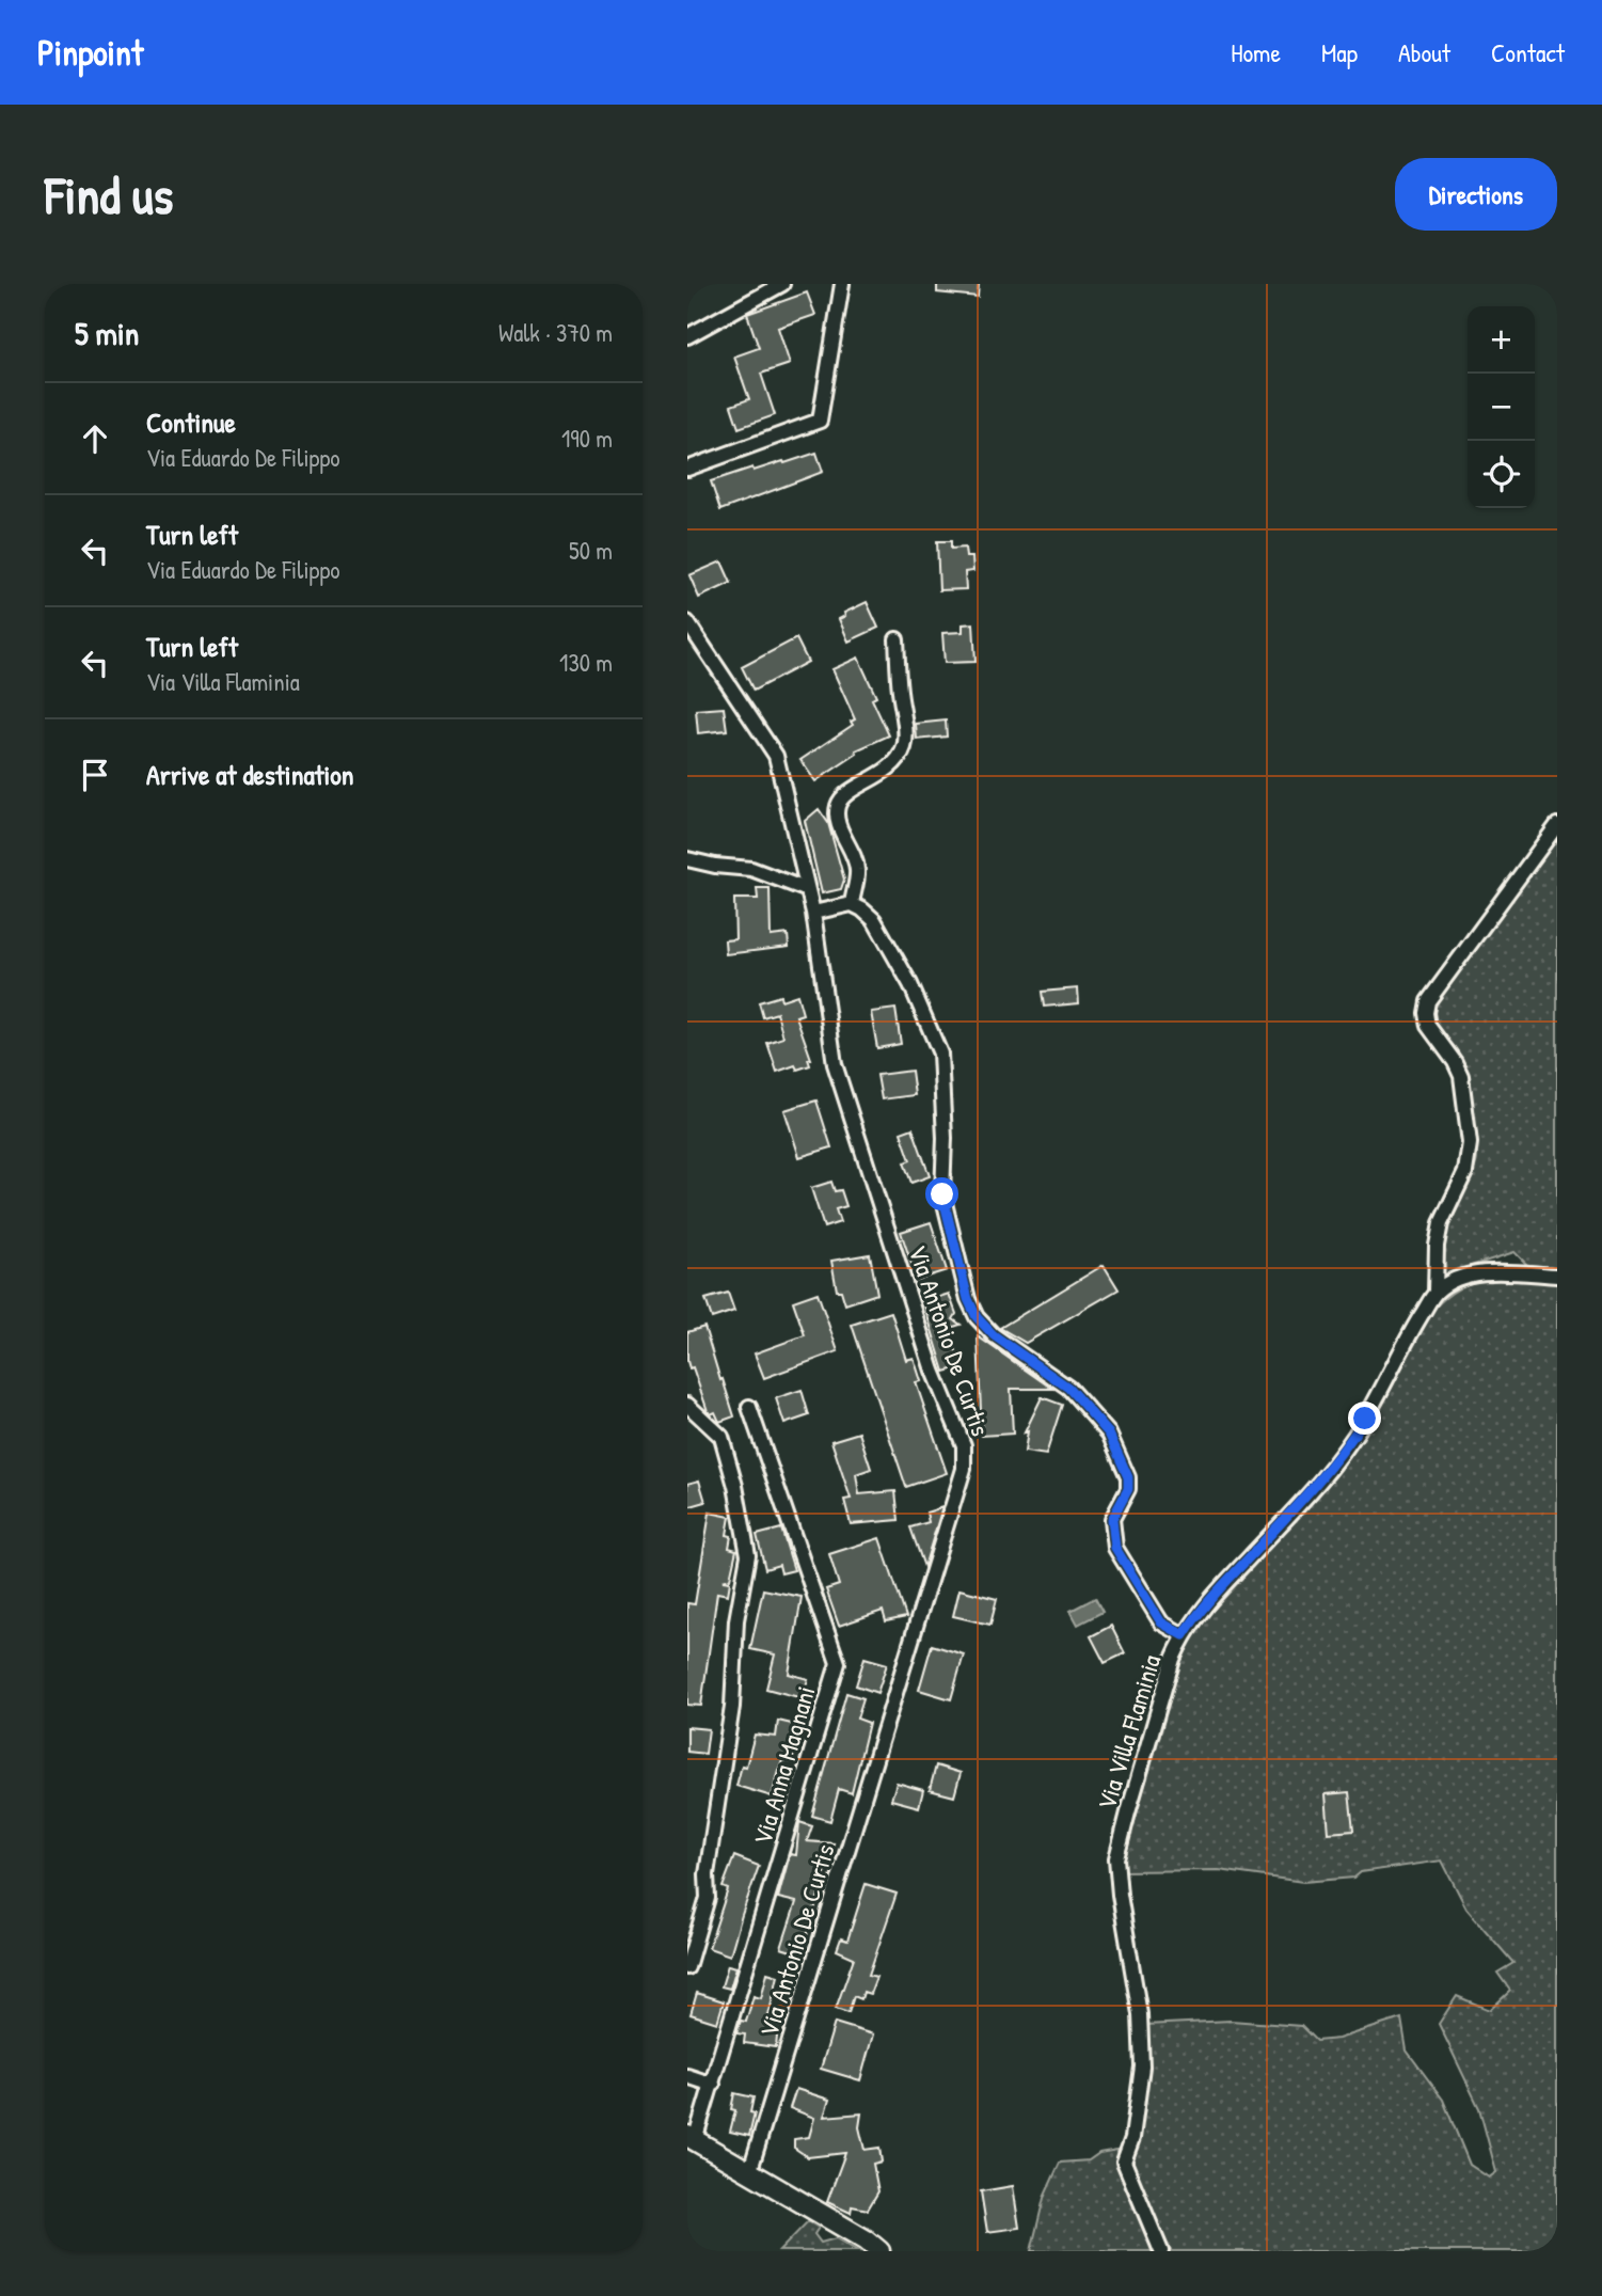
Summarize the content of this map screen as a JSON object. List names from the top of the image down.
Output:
{
  "streets": {
    "street": ["Via Antonio De Curtis", "Via Villa Flaminia", "Via Anna Magnani"]
  },
  "page": {
    "header": "Pinpoint",
    "nav": [
      "Home",
      "Map",
      "About",
      "Contact"
    ],
    "buttons": "Directions",
    "title": "Find us",
    "heading": ["5 min", "Walk · 370 m"],
    "map_buttons": ["+", "−"],
    "list": [
      ["Continue", "Via Eduardo De Filippo", "190 m"],
      ["Turn left", "Via Eduardo De Filippo", "50 m"],
      ["Turn left", "Via Villa Flaminia", "130 m"],
      "Arrive at destination"
    ]
  }
}
